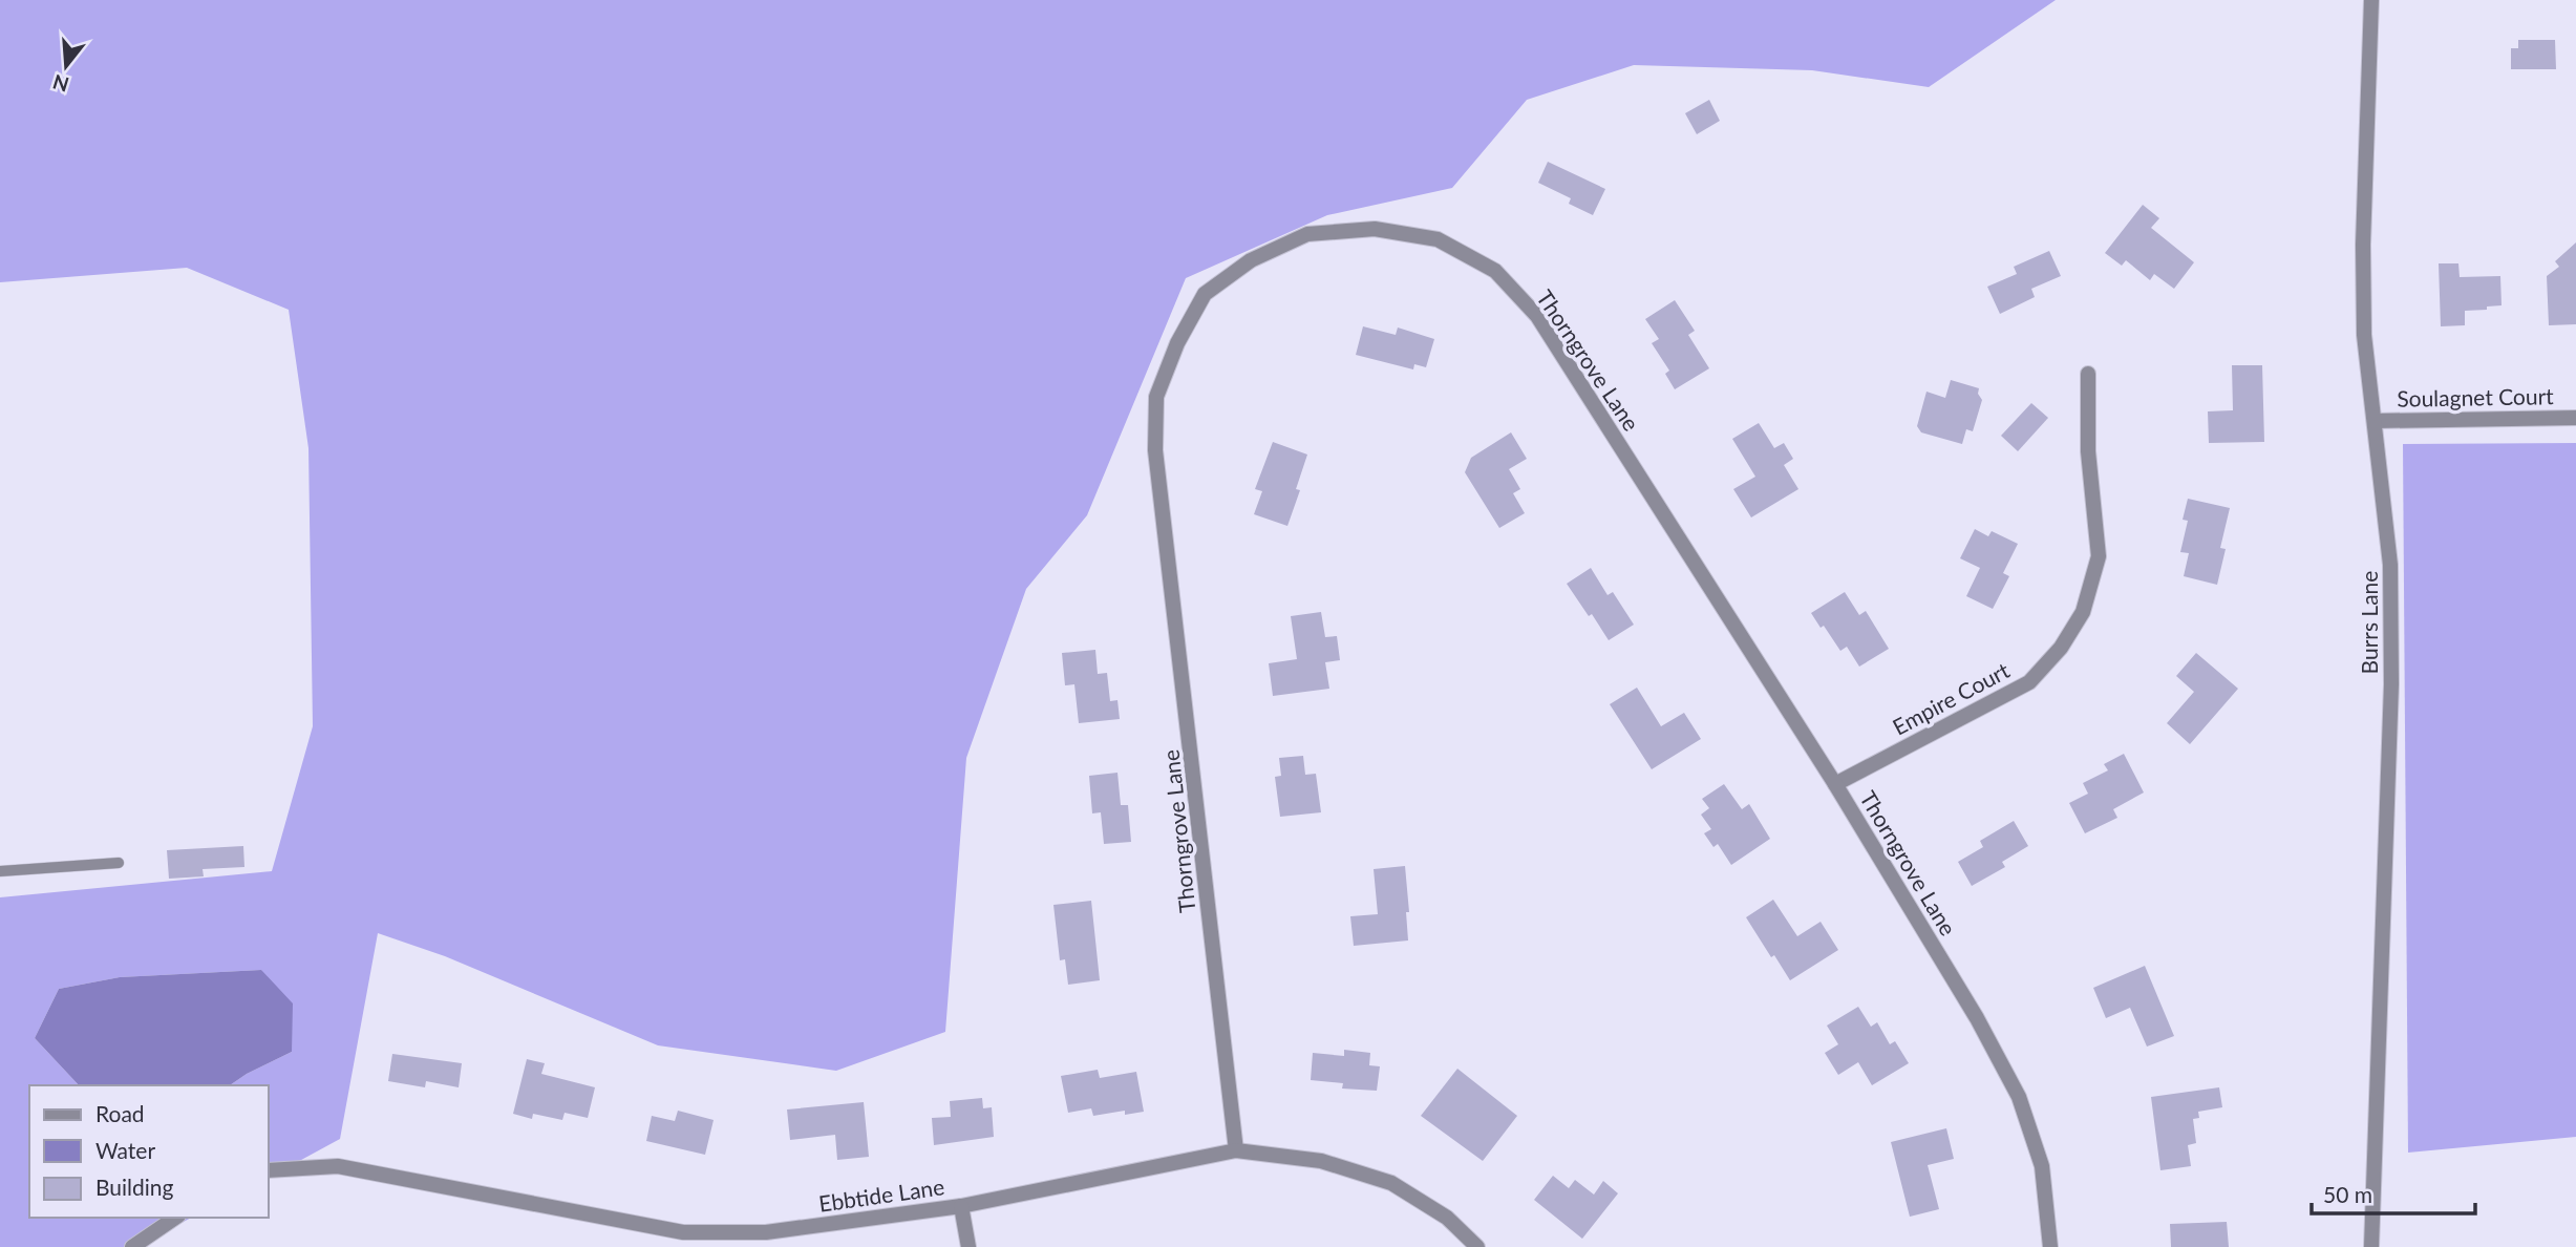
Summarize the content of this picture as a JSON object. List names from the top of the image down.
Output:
{
  "streets": {
    "street": [
      "Thorngrove Lane",
      "Soulagnet Court",
      "Burrs Lane",
      "Empire Court",
      "Ebbtide Lane"
    ]
  },
  "crossings": [
    ["Thorngrove Lane", "Empire Court"],
    ["Thorngrove Lane", "Ebbtide Lane"],
    ["Soulagnet Court", "Burrs Lane"]
  ],
  "legend": ["Road", "Water", "Building"],
  "scale_bar": "50 m",
  "north": "bottom"
}
